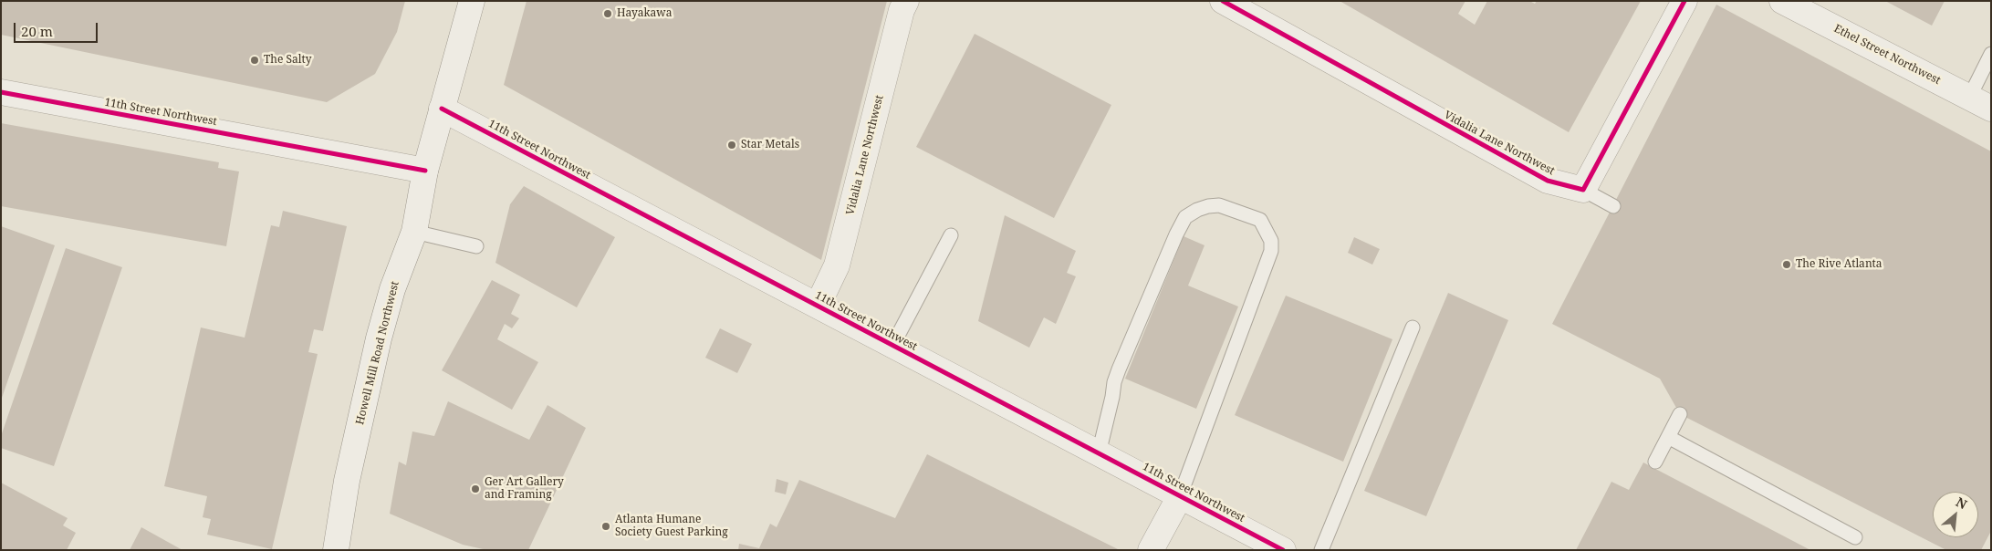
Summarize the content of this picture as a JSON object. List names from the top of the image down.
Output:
{
  "streets": {
    "street": [
      "Ethel Street Northwest",
      "11th Street Northwest",
      "Vidalia Lane Northwest",
      "Howell Mill Road Northwest"
    ]
  },
  "crossings": [
    ["11th Street Northwest", "Vidalia Lane Northwest"],
    ["11th Street Northwest", "Howell Mill Road Northwest"]
  ],
  "places": [
    "Hayakawa",
    "The Salty",
    "Star Metals",
    "The Rive Atlanta",
    "Ger Art Gallery and Framing",
    "Atlanta Humane Society Guest Parking"
  ],
  "scale_bar": "20 m",
  "north": "top right"
}
